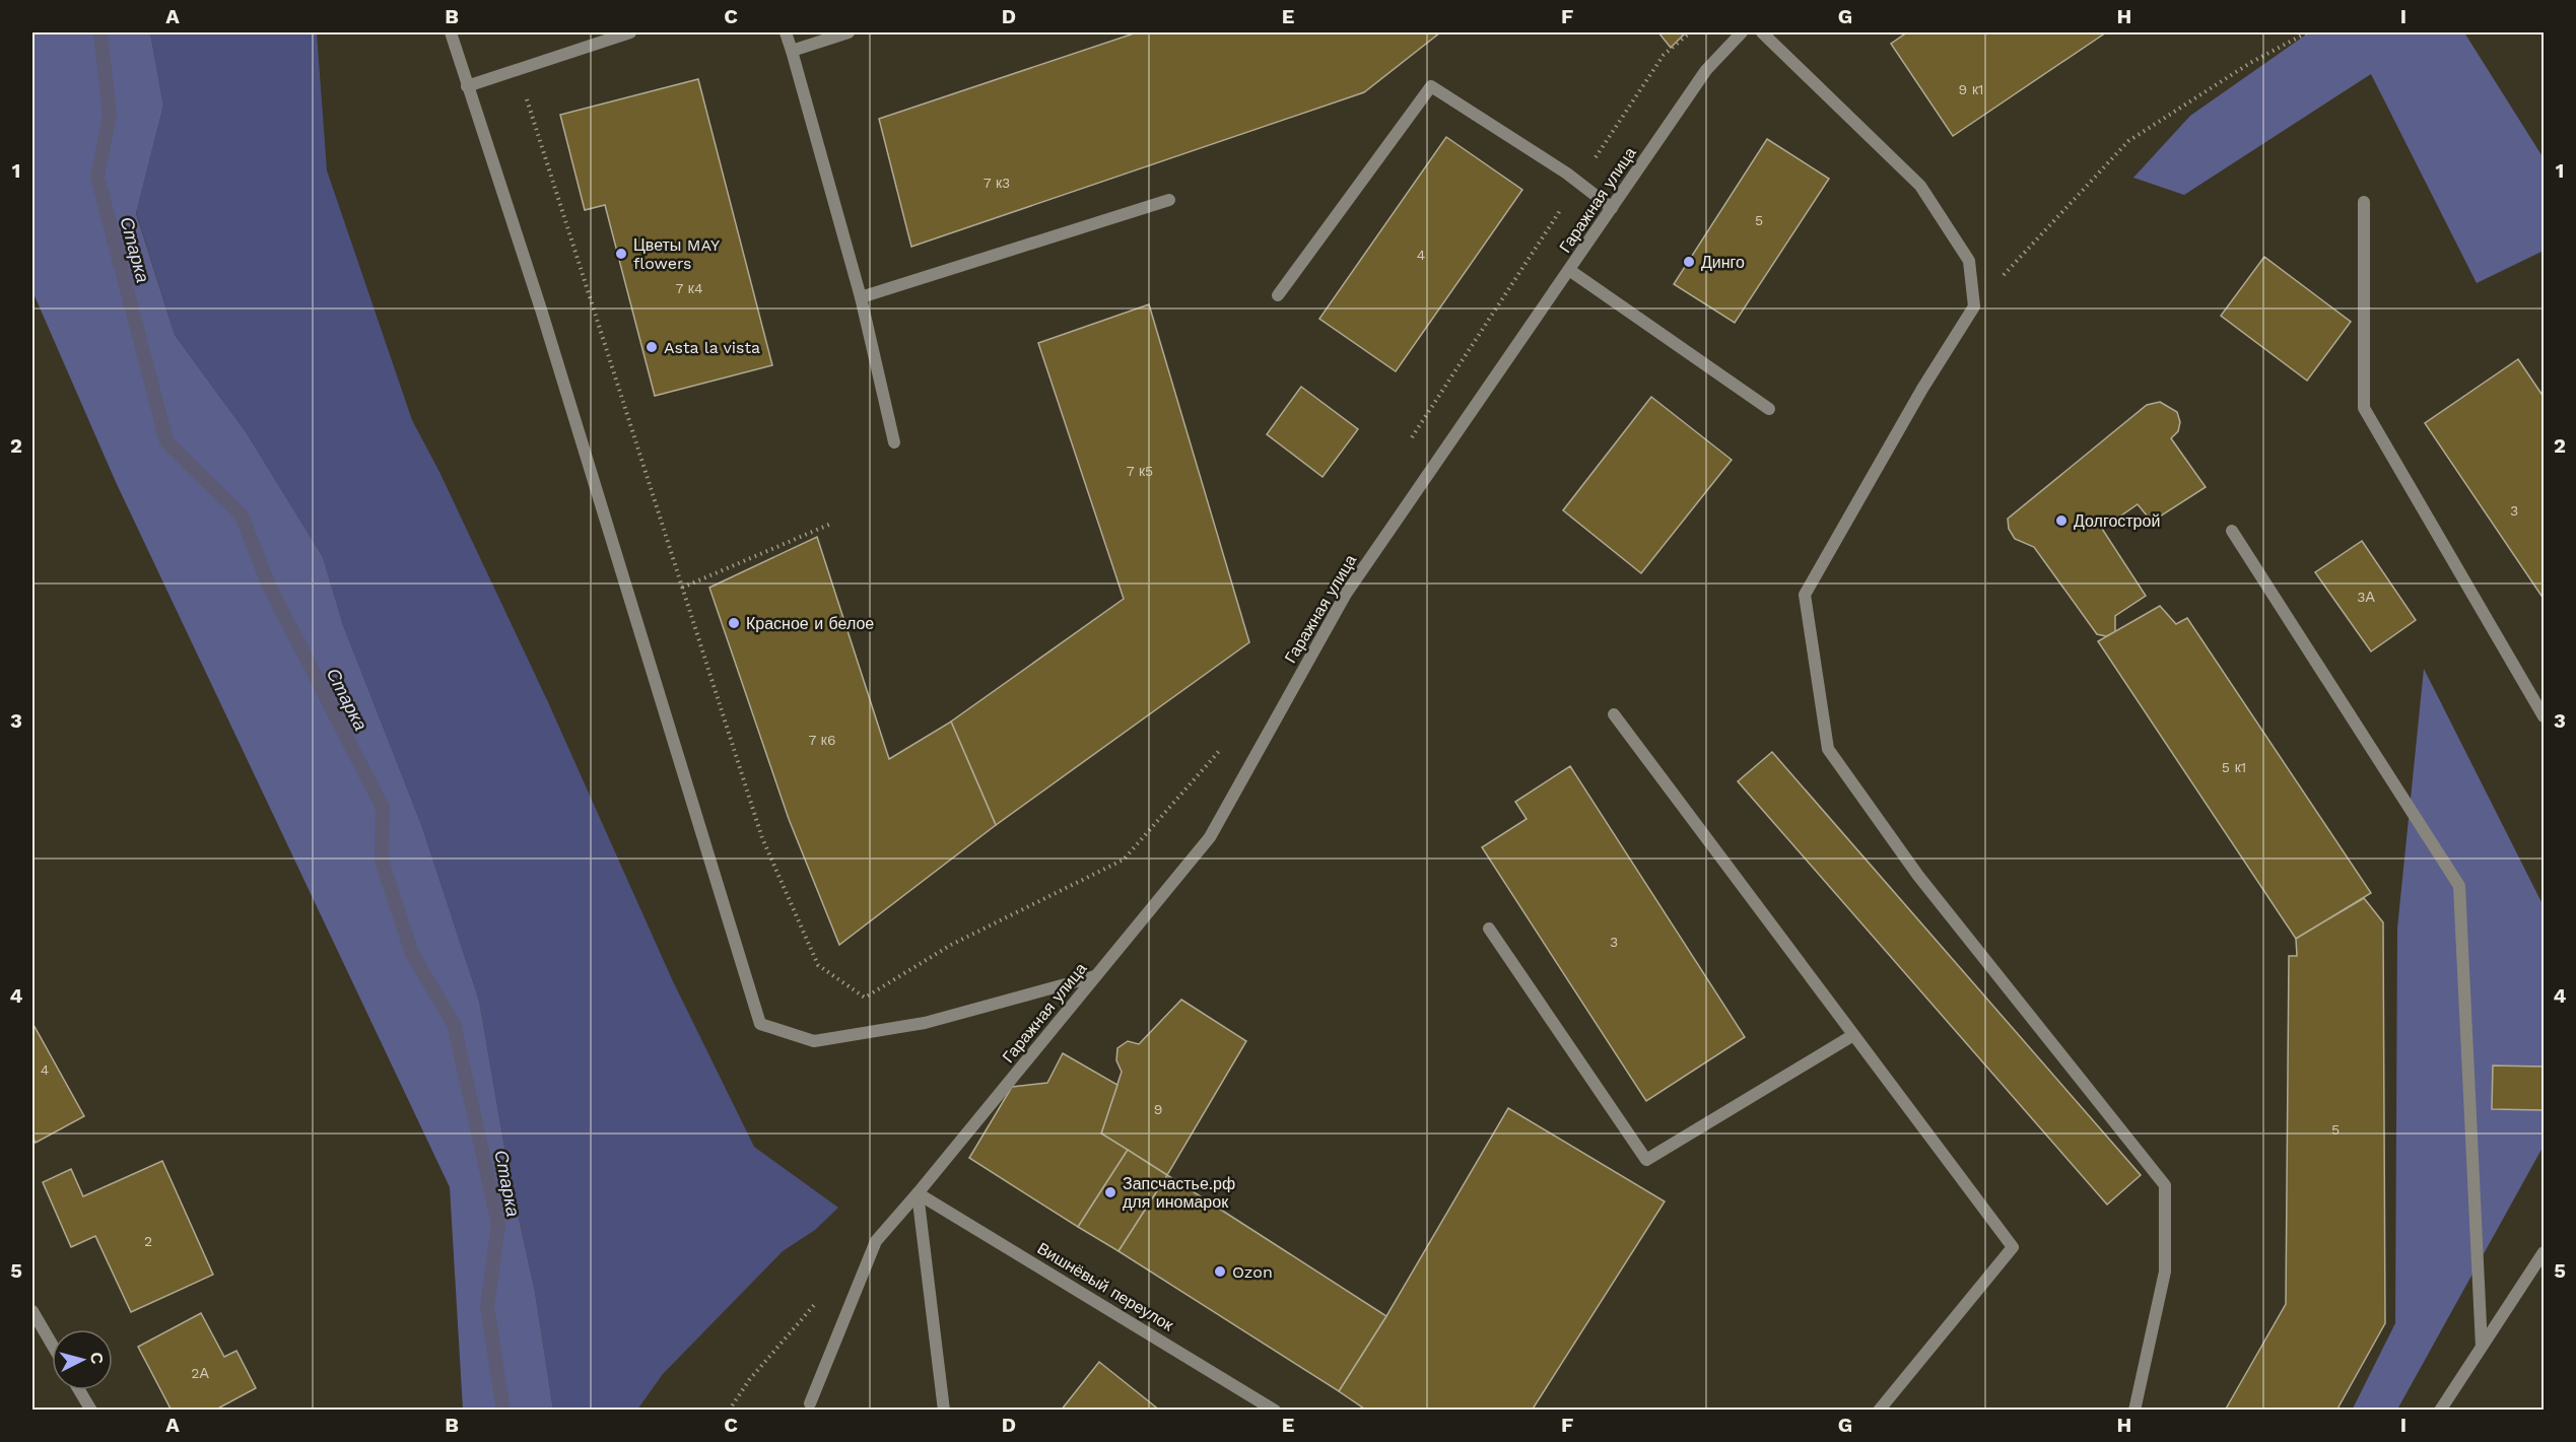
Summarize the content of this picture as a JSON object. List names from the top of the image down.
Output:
{
  "streets": {
    "street": ["Гаражная улица", "Вишнёвый переулок"]
  },
  "crossings": [
    ["Гаражная улица", "Вишнёвый переулок"]
  ],
  "water": ["Старка"],
  "places": [
    "Цветы MAY flowers",
    "Динго",
    "Asta la vista",
    "Долгострой",
    "Красное и белое",
    "Запсчастье.рф для иномарок",
    "Ozon"
  ],
  "house_numbers": [
    "9 к1",
    "7 к3",
    "5",
    "4",
    "7 к4",
    "7 к5",
    "3",
    "3А",
    "7 к6",
    "5 к1",
    "3",
    "4",
    "9",
    "5",
    "2",
    "2А"
  ],
  "north": "right",
  "grid": {
    "columns": [
      "A",
      "B",
      "C",
      "D",
      "E",
      "F",
      "G",
      "H",
      "I"
    ],
    "rows": [
      "1",
      "2",
      "3",
      "4",
      "5"
    ]
  }
}
